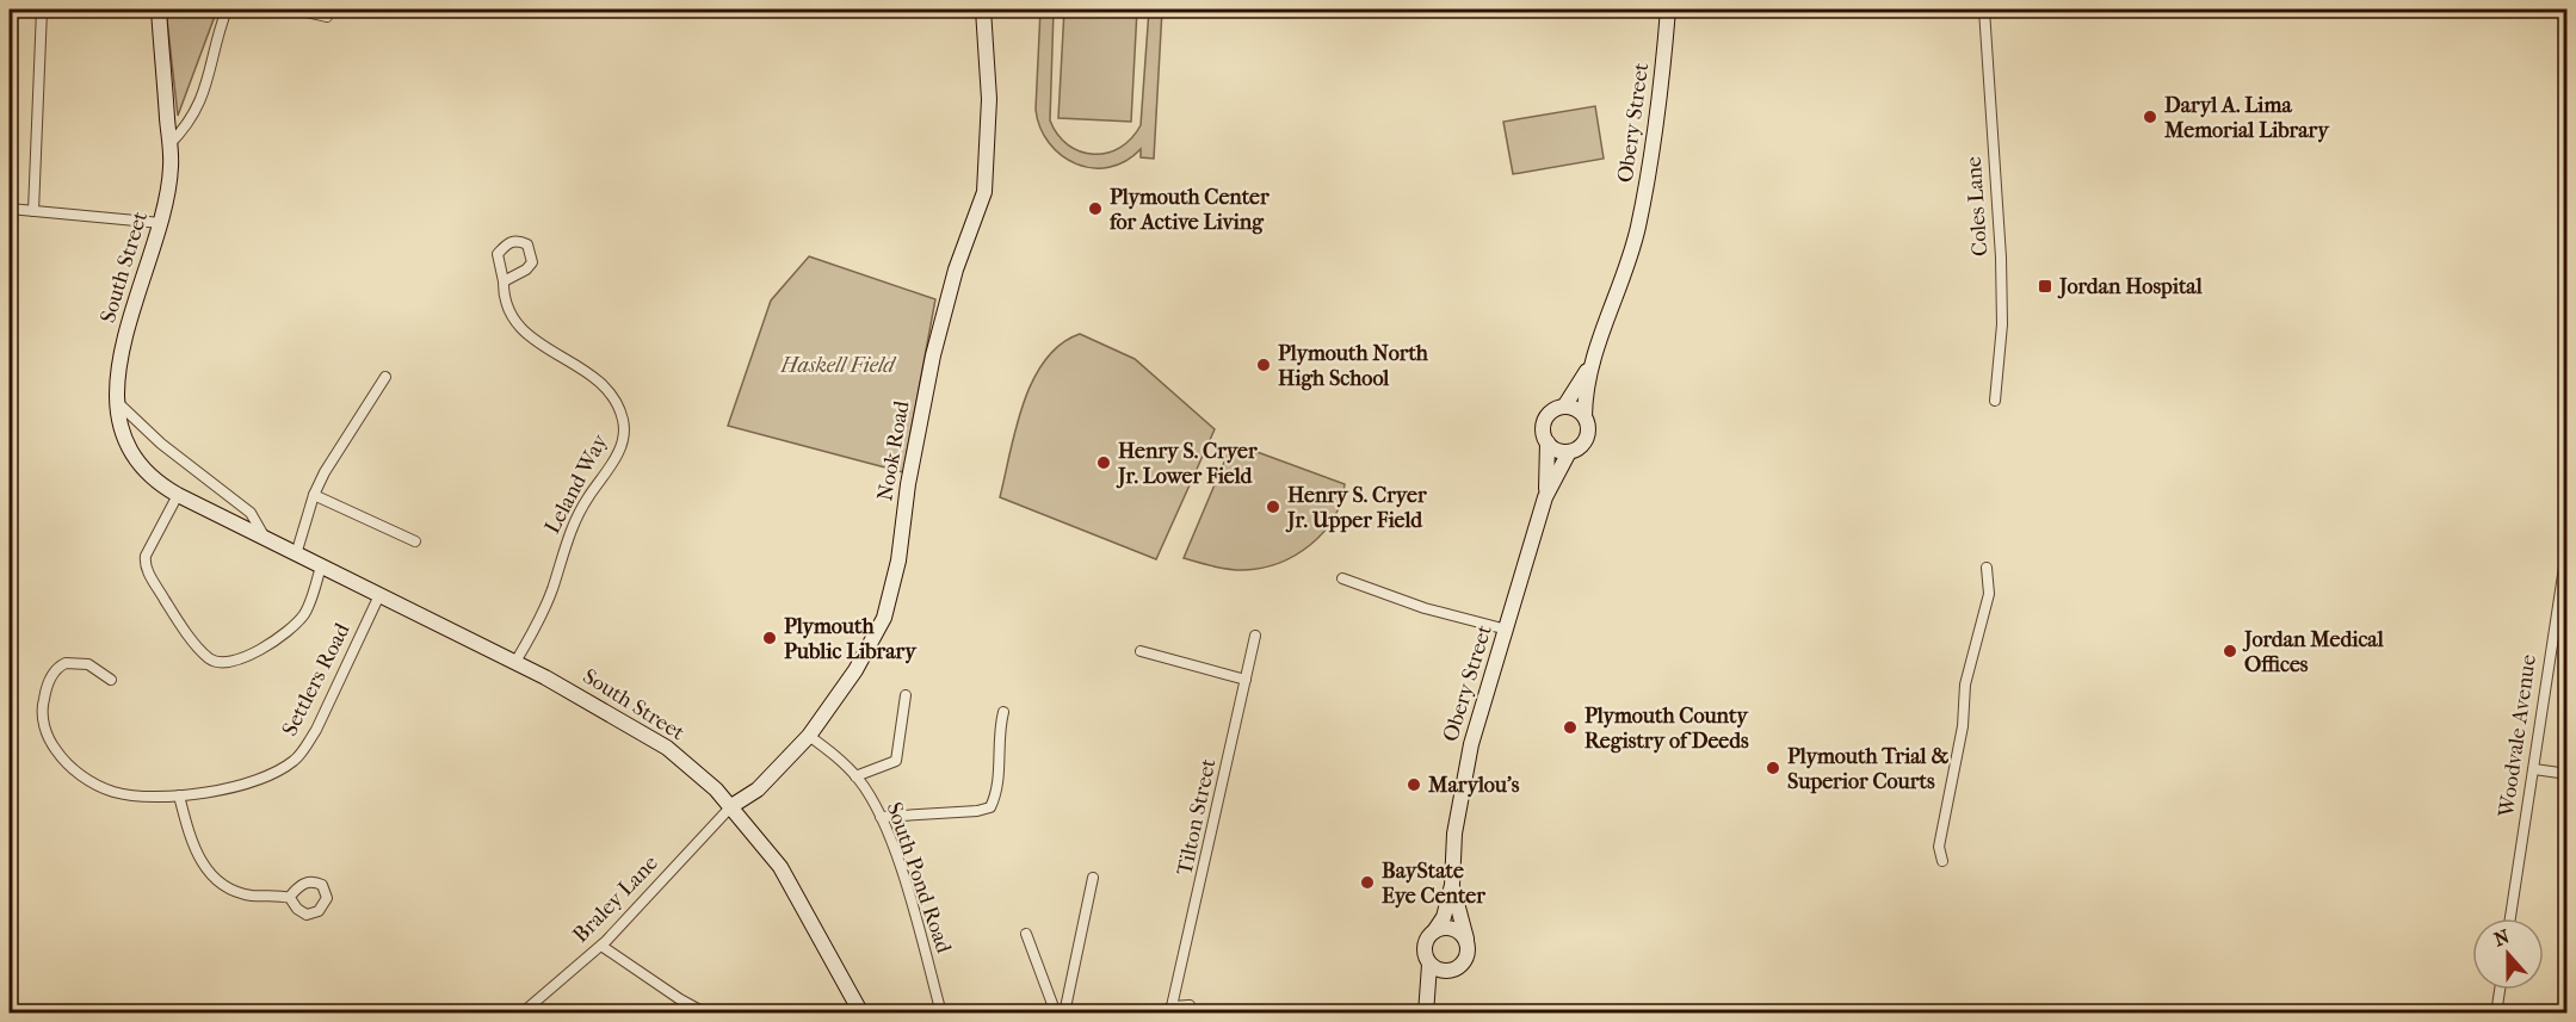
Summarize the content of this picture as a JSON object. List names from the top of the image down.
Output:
{
  "streets": {
    "street": [
      "Obery Street",
      "Coles Lane",
      "South Street",
      "Nook Road",
      "Leland Way",
      "Settlers Road",
      "Woodvale Avenue",
      "Tilton Street",
      "South Pond Road",
      "Braley Lane"
    ]
  },
  "crossings": [
    ["South Street", "Nook Road"],
    ["South Street", "Leland Way"],
    ["South Street", "Settlers Road"],
    ["South Street", "Braley Lane"],
    ["Nook Road", "South Pond Road"],
    ["Nook Road", "Braley Lane"]
  ],
  "parks": ["Haskell Field"],
  "places": {
    "other": [
      "Daryl A. Lima Memorial Library",
      "Plymouth Center for Active Living",
      "Plymouth North High School",
      "Henry S. Cryer Jr. Lower Field",
      "Henry S. Cryer Jr. Upper Field",
      "Plymouth Public Library",
      "Jordan Medical Offices",
      "Plymouth County Registry of Deeds",
      "Plymouth Trial & Superior Courts",
      "Marylou's",
      "BayState Eye Center"
    ],
    "transit": ["Jordan Hospital"]
  },
  "north": "top"
}
